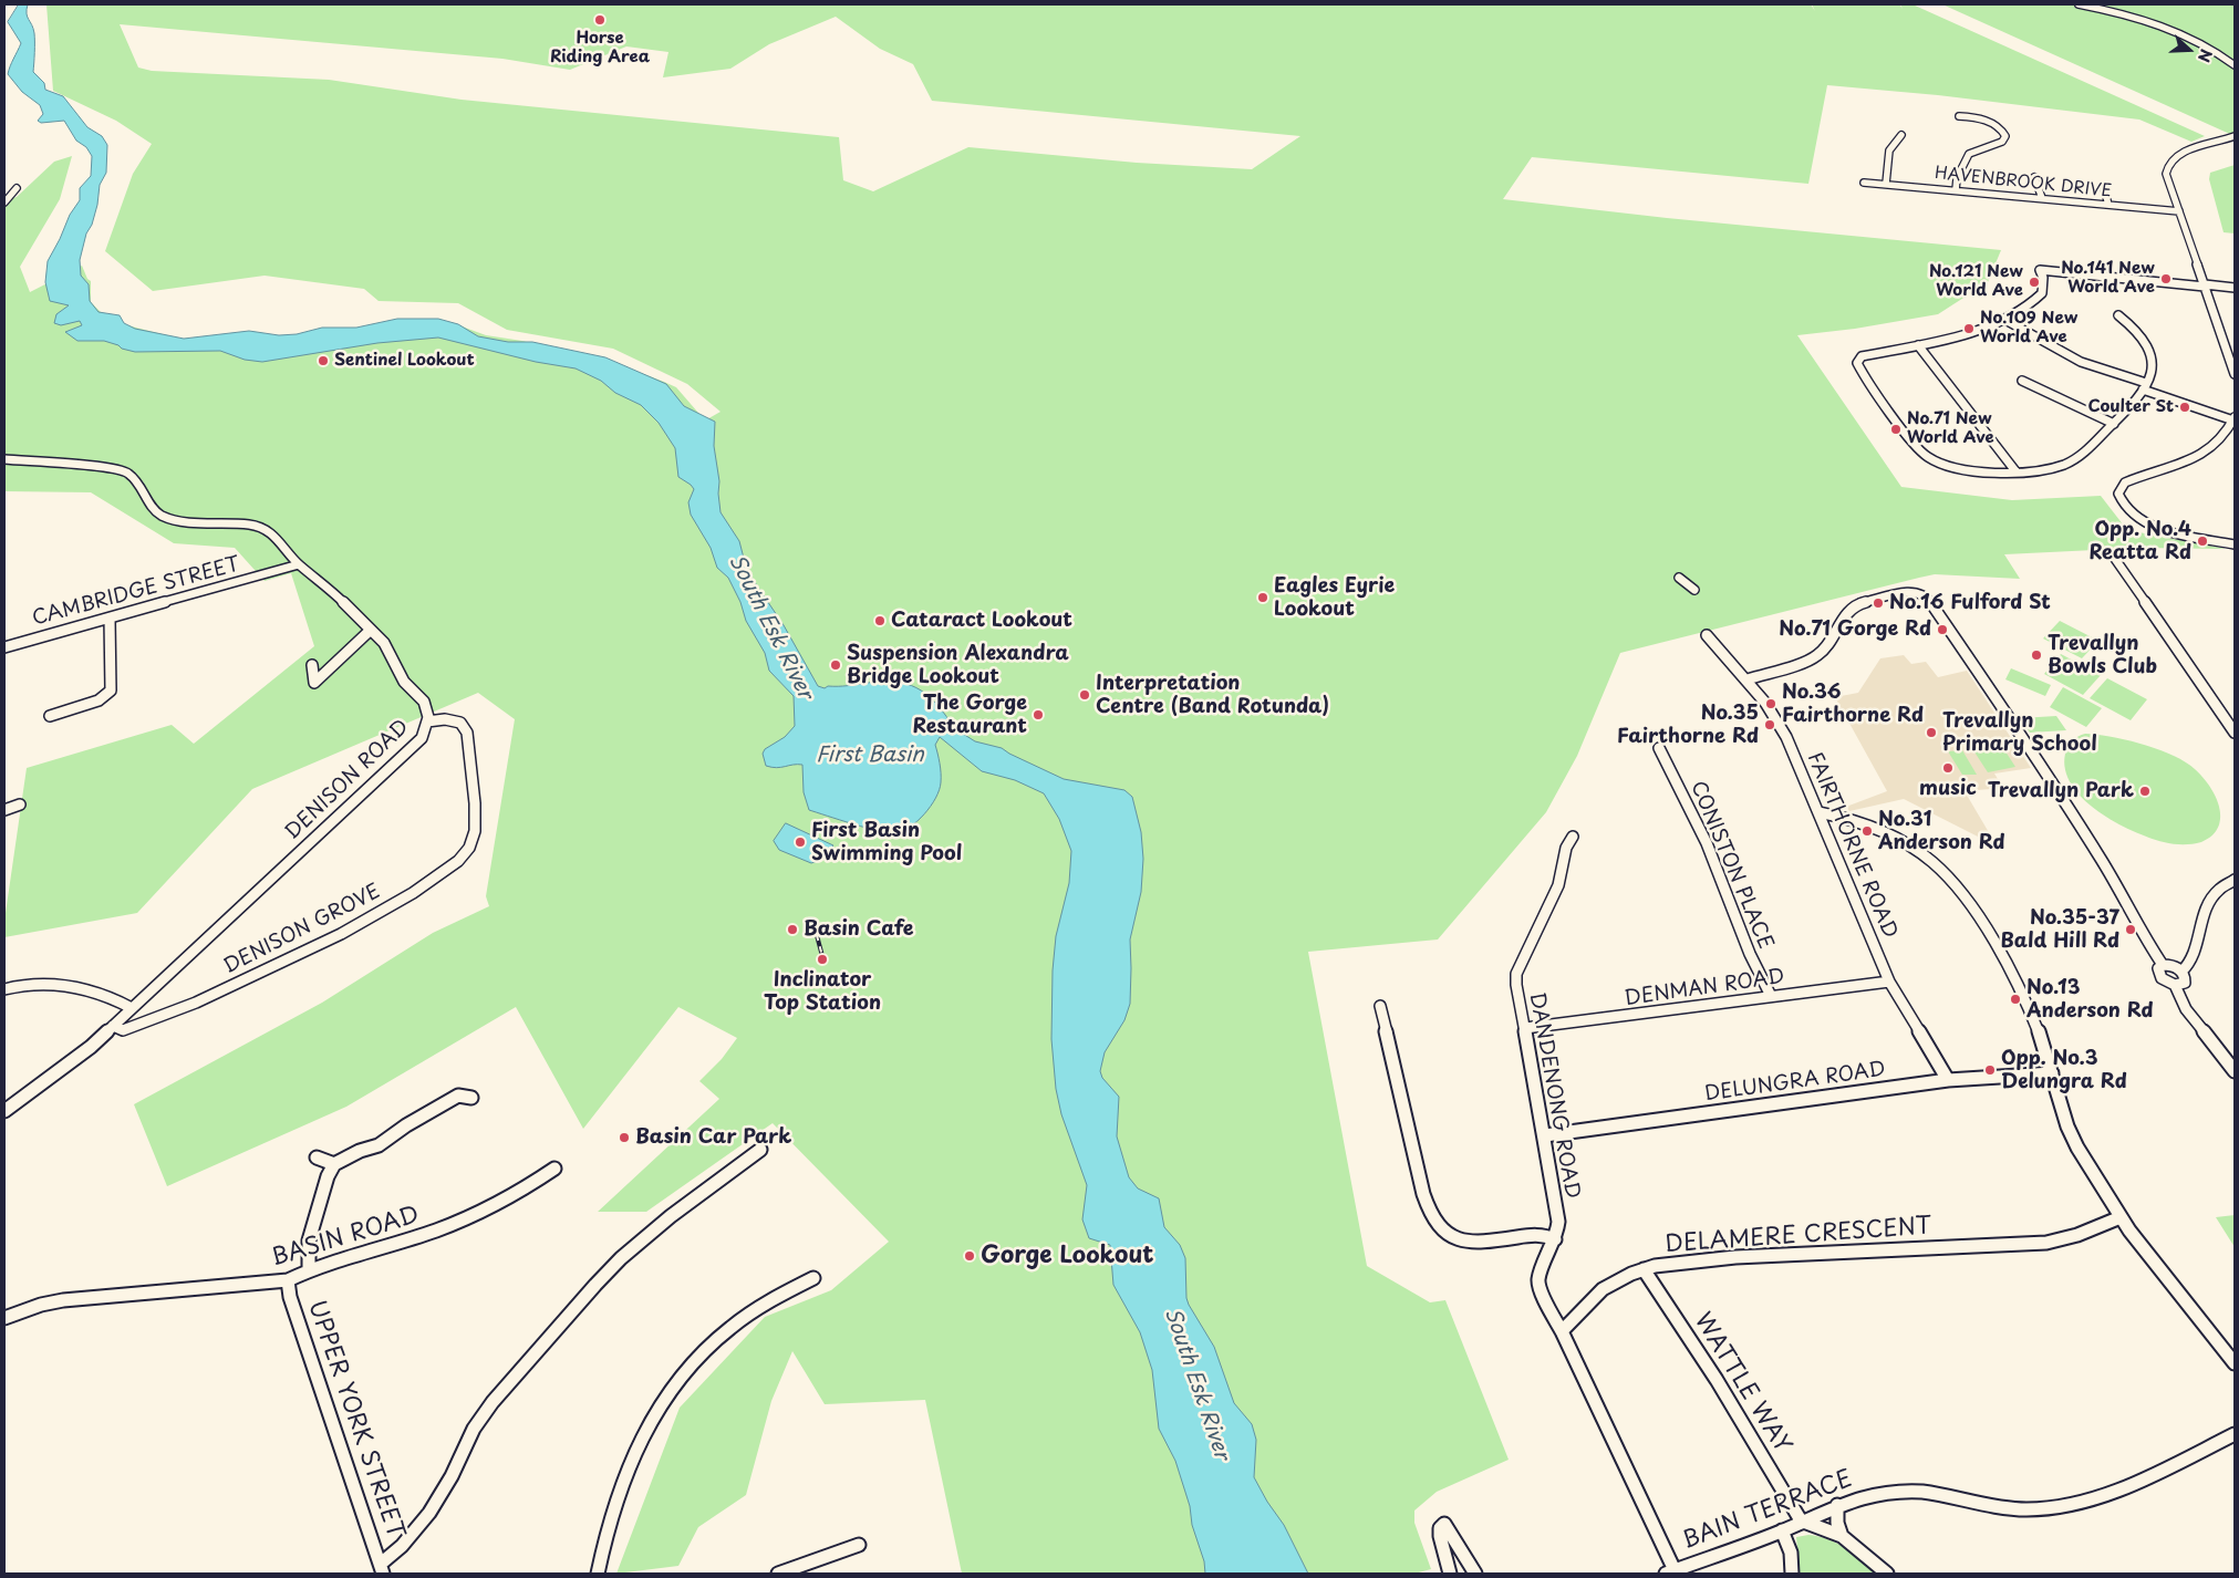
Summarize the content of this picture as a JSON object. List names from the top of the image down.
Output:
{
  "streets": {
    "street": [
      "HAVENBROOK DRIVE",
      "CAMBRIDGE STREET",
      "DENISON ROAD",
      "FAIRTHORNE ROAD",
      "CONISTON PLACE",
      "DENISON GROVE",
      "DENMAN ROAD",
      "DELUNGRA ROAD",
      "DANDENONG ROAD",
      "DELAMERE CRESCENT",
      "BASIN ROAD",
      "WATTLE WAY",
      "UPPER YORK STREET",
      "BAIN TERRACE"
    ]
  },
  "crossings": [
    ["CAMBRIDGE STREET", "DENISON ROAD"],
    ["DENISON ROAD", "DENISON GROVE"],
    ["FAIRTHORNE ROAD", "DENMAN ROAD"],
    ["FAIRTHORNE ROAD", "DELUNGRA ROAD"],
    ["CONISTON PLACE", "DENMAN ROAD"],
    ["DENMAN ROAD", "DANDENONG ROAD"],
    ["DELUNGRA ROAD", "DANDENONG ROAD"],
    ["DANDENONG ROAD", "DELAMERE CRESCENT"],
    ["DELAMERE CRESCENT", "WATTLE WAY"],
    ["BASIN ROAD", "UPPER YORK STREET"],
    ["WATTLE WAY", "BAIN TERRACE"]
  ],
  "water": ["South Esk River", "First Basin"],
  "places": [
    "Horse Riding Area",
    "No.141 New World Ave",
    "No.121 New World Ave",
    "No.109 New World Ave",
    "Sentinel Lookout",
    "Coulter St",
    "No.71 New World Ave",
    "Opp. No.4 Reatta Rd",
    "Eagles Eyrie Lookout",
    "No.16 Fulford St",
    "Cataract Lookout",
    "No.71 Gorge Rd",
    "Trevallyn Bowls Club",
    "Suspension Alexandra Bridge Lookout",
    "Interpretation Centre (Band Rotunda)",
    "No.36 Fairthorne Rd",
    "The Gorge Restaurant",
    "No.35 Fairthorne Rd",
    "Trevallyn Primary School",
    "music",
    "Trevallyn Park",
    "No.31 Anderson Rd",
    "First Basin Swimming Pool",
    "Basin Cafe",
    "No.35-37 Bald Hill Rd",
    "Inclinator Top Station",
    "No.13 Anderson Rd",
    "Opp. No.3 Delungra Rd",
    "Basin Car Park",
    "Gorge Lookout"
  ],
  "north": "right"
}
